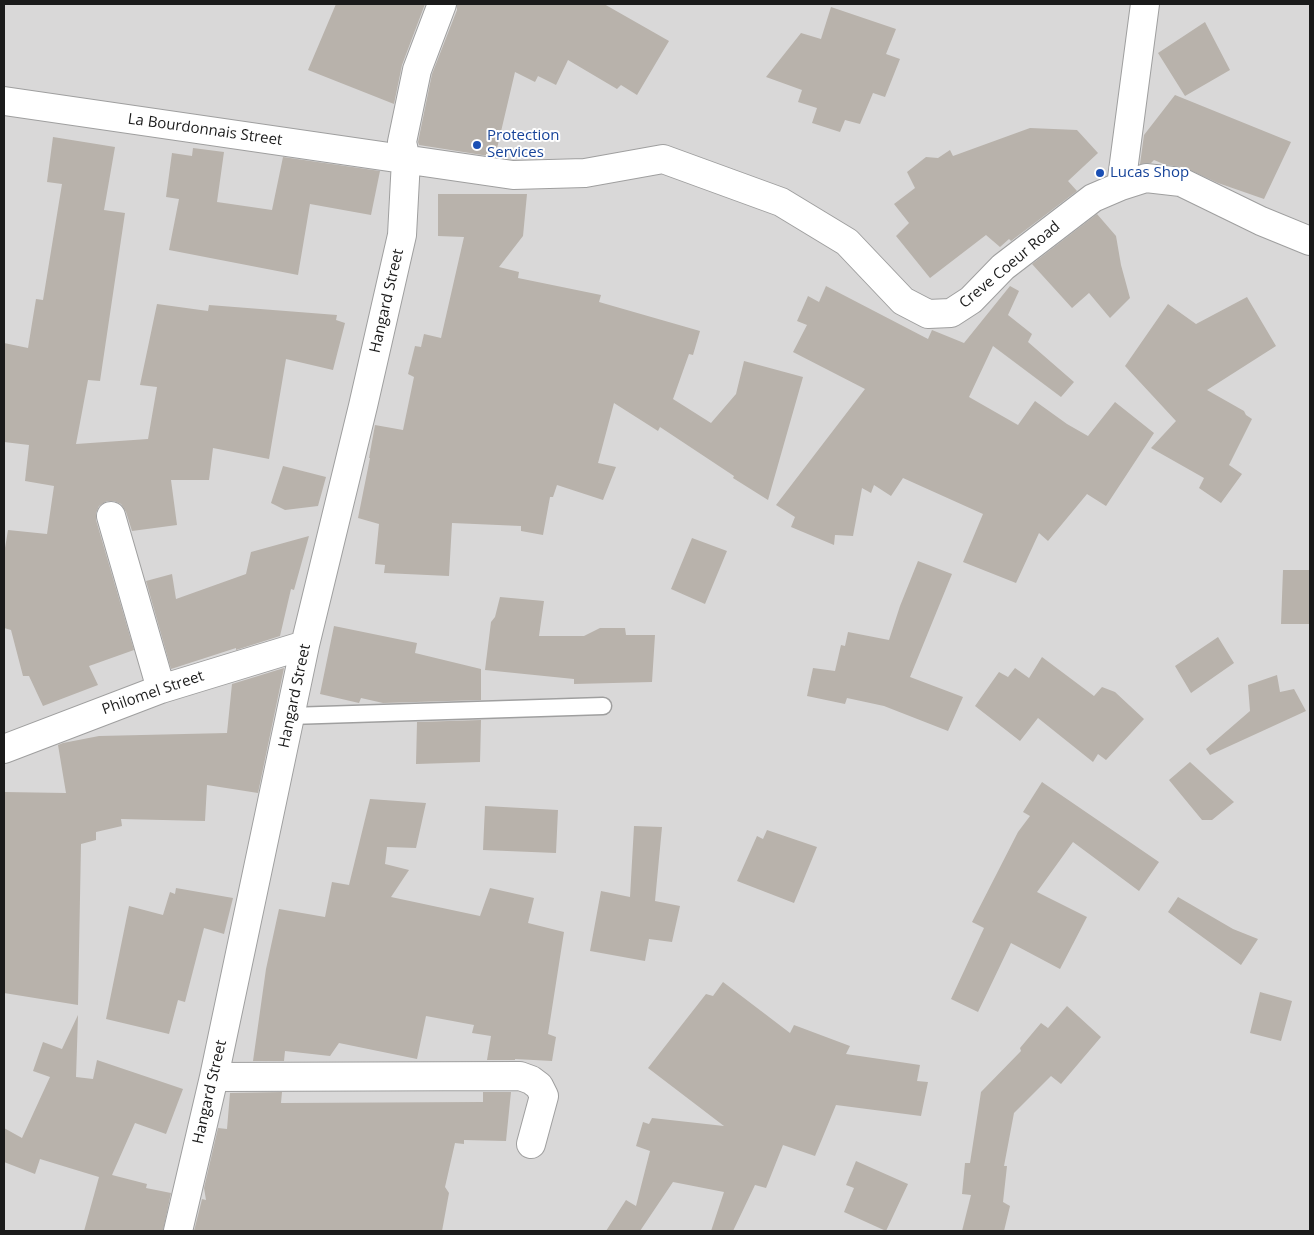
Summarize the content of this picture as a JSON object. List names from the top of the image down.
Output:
{
  "streets": {
    "street": [
      "La Bourdonnais Street",
      "Creve Coeur Road",
      "Hangard Street",
      "Philomel Street"
    ]
  },
  "crossings": [
    ["La Bourdonnais Street", "Creve Coeur Road"],
    ["La Bourdonnais Street", "Hangard Street"],
    ["Creve Coeur Road", "Hangard Street"],
    ["Hangard Street", "Philomel Street"]
  ],
  "places": ["Protection Services", "Lucas Shop"]
}
